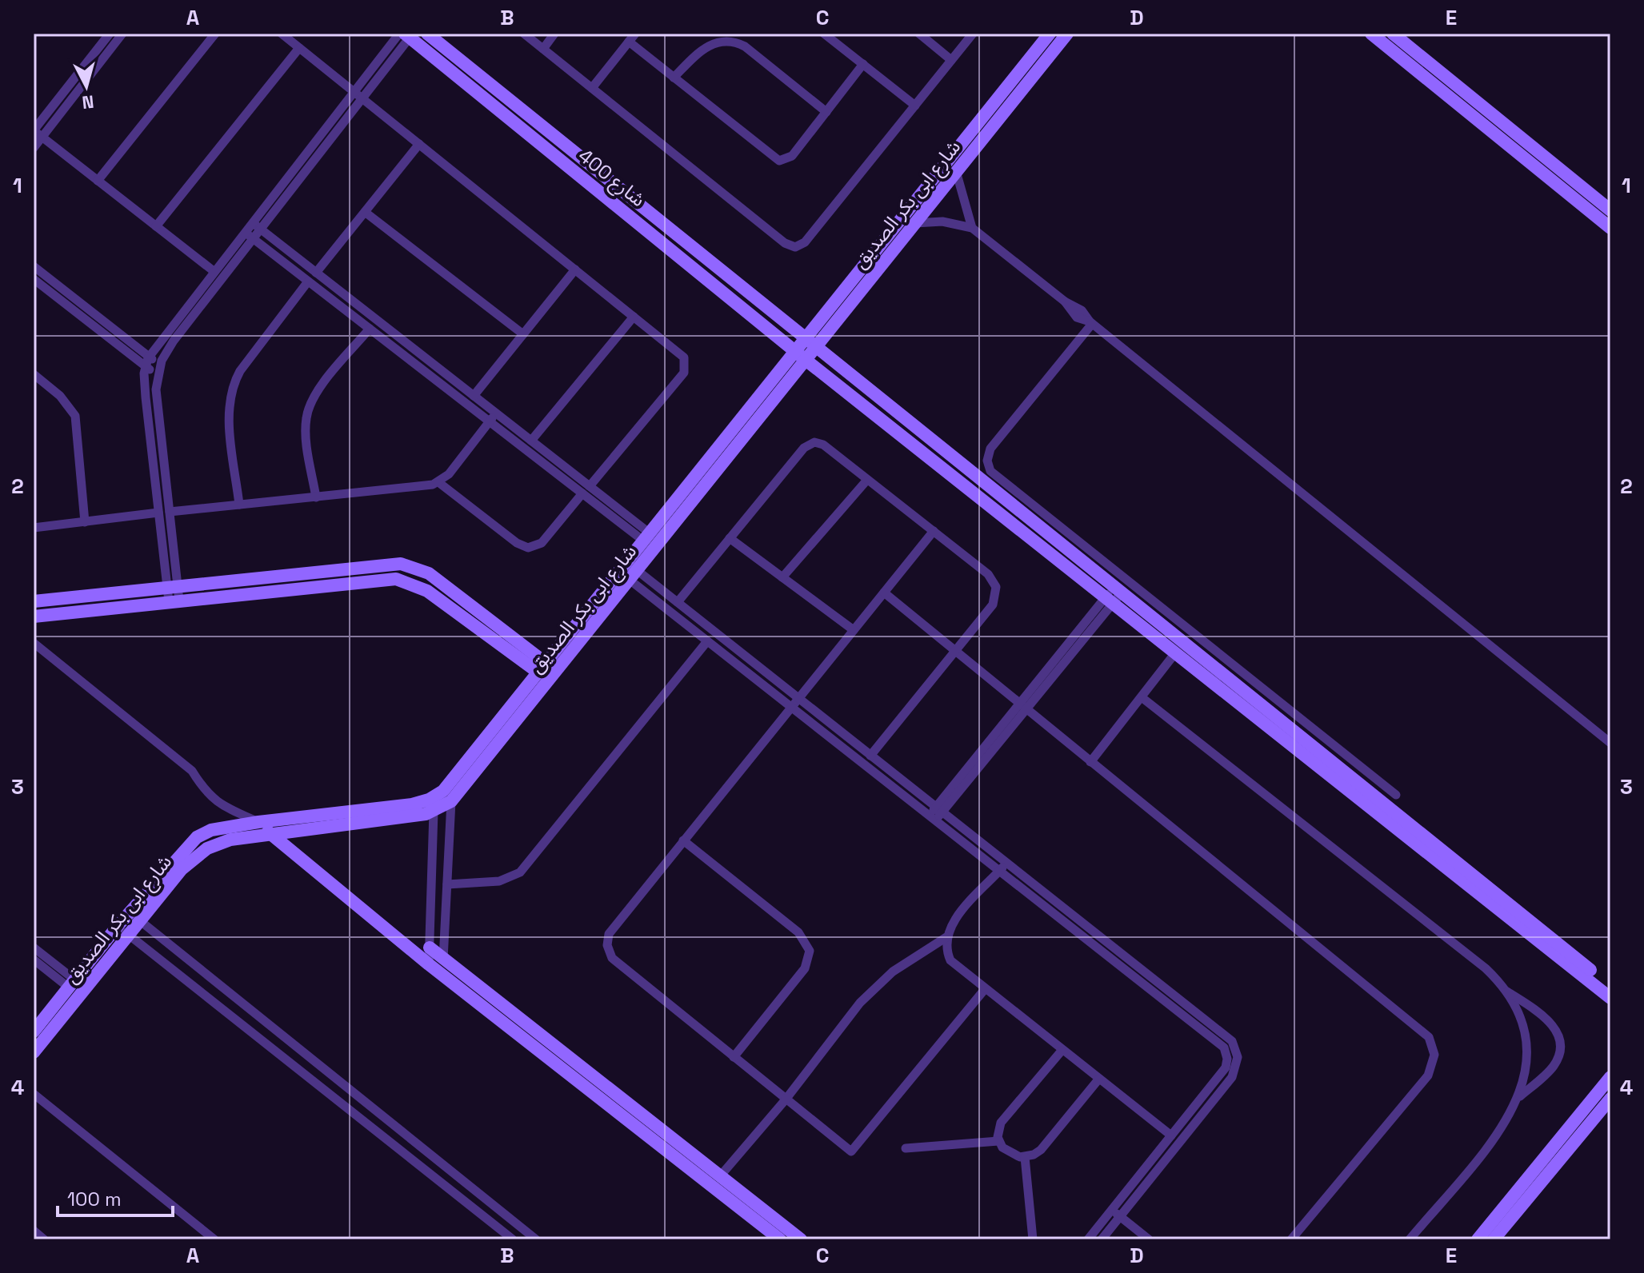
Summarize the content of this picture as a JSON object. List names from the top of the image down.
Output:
{
  "streets": {
    "main road": ["شارع 400", "شارع ابى بكر الصديق"]
  },
  "crossings": [
    ["شارع 400", "شارع ابى بكر الصديق"]
  ],
  "scale_bar": "100 m",
  "north": "bottom",
  "grid": {
    "columns": [
      "A",
      "B",
      "C",
      "D",
      "E"
    ],
    "rows": [
      "1",
      "2",
      "3",
      "4"
    ]
  }
}
